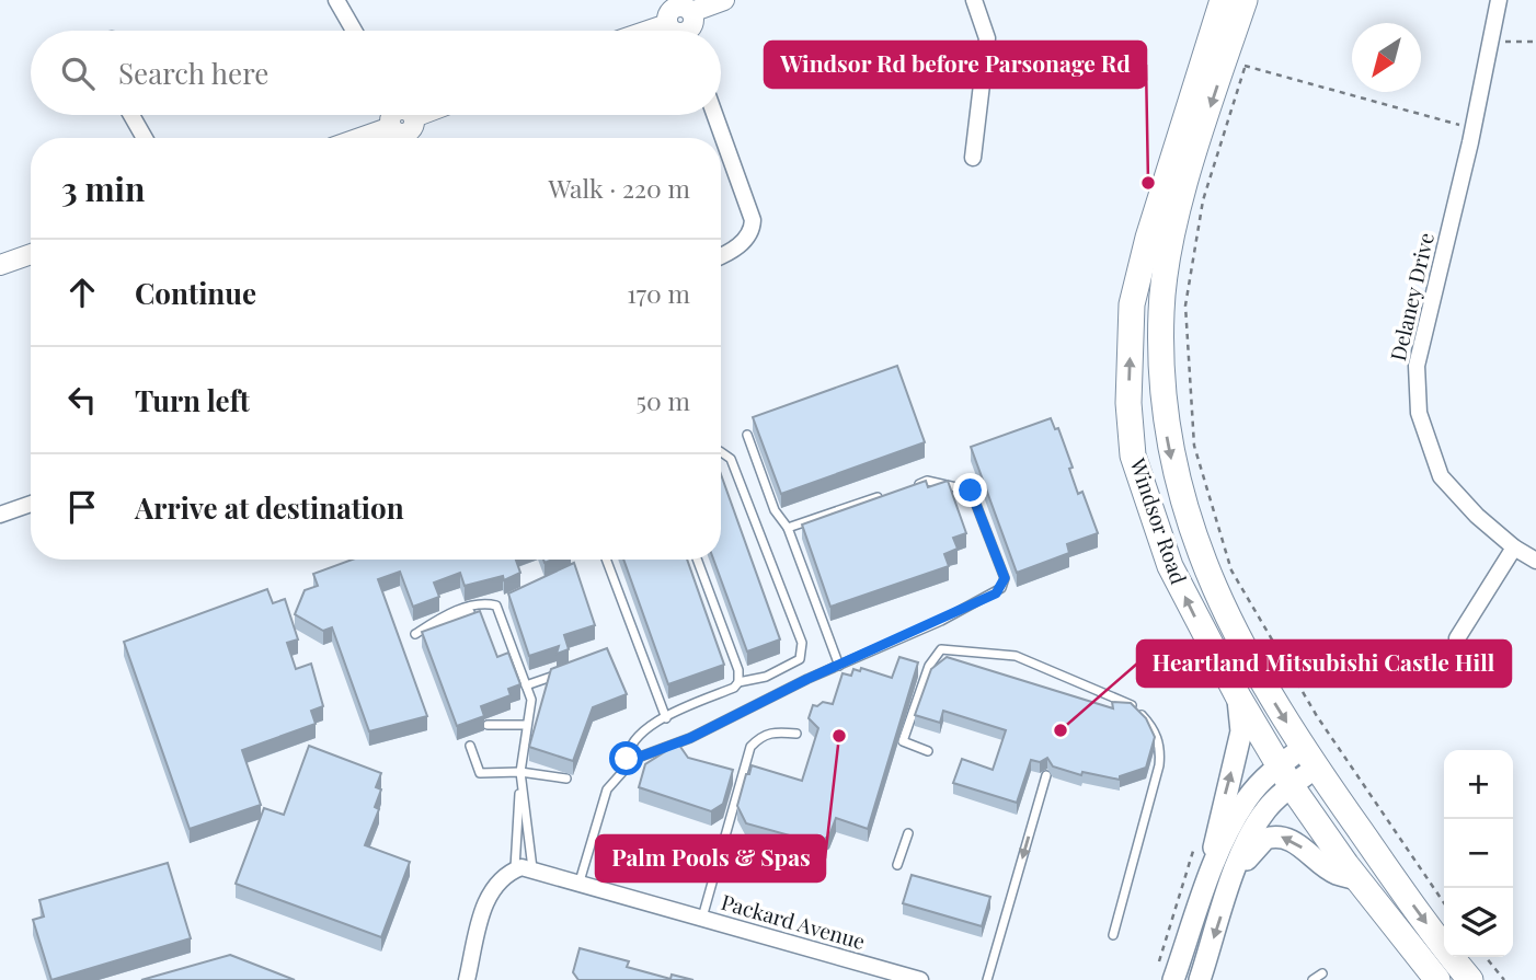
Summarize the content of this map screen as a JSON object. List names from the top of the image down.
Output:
{
  "streets": {
    "main road": ["Windsor Road"],
    "street": ["Delaney Drive", "Packard Avenue"]
  },
  "places": ["Windsor Rd before Parsonage Rd", "Heartland Mitsubishi Castle Hill", "Palm Pools & Spas"],
  "north": "bottom left",
  "page": {
    "search": "Search here",
    "heading": ["3 min", "Walk · 220 m"],
    "list": [
      ["Continue", "170 m"],
      ["Turn left", "50 m"],
      "Arrive at destination"
    ],
    "map_buttons": ["+", "−"]
  }
}
